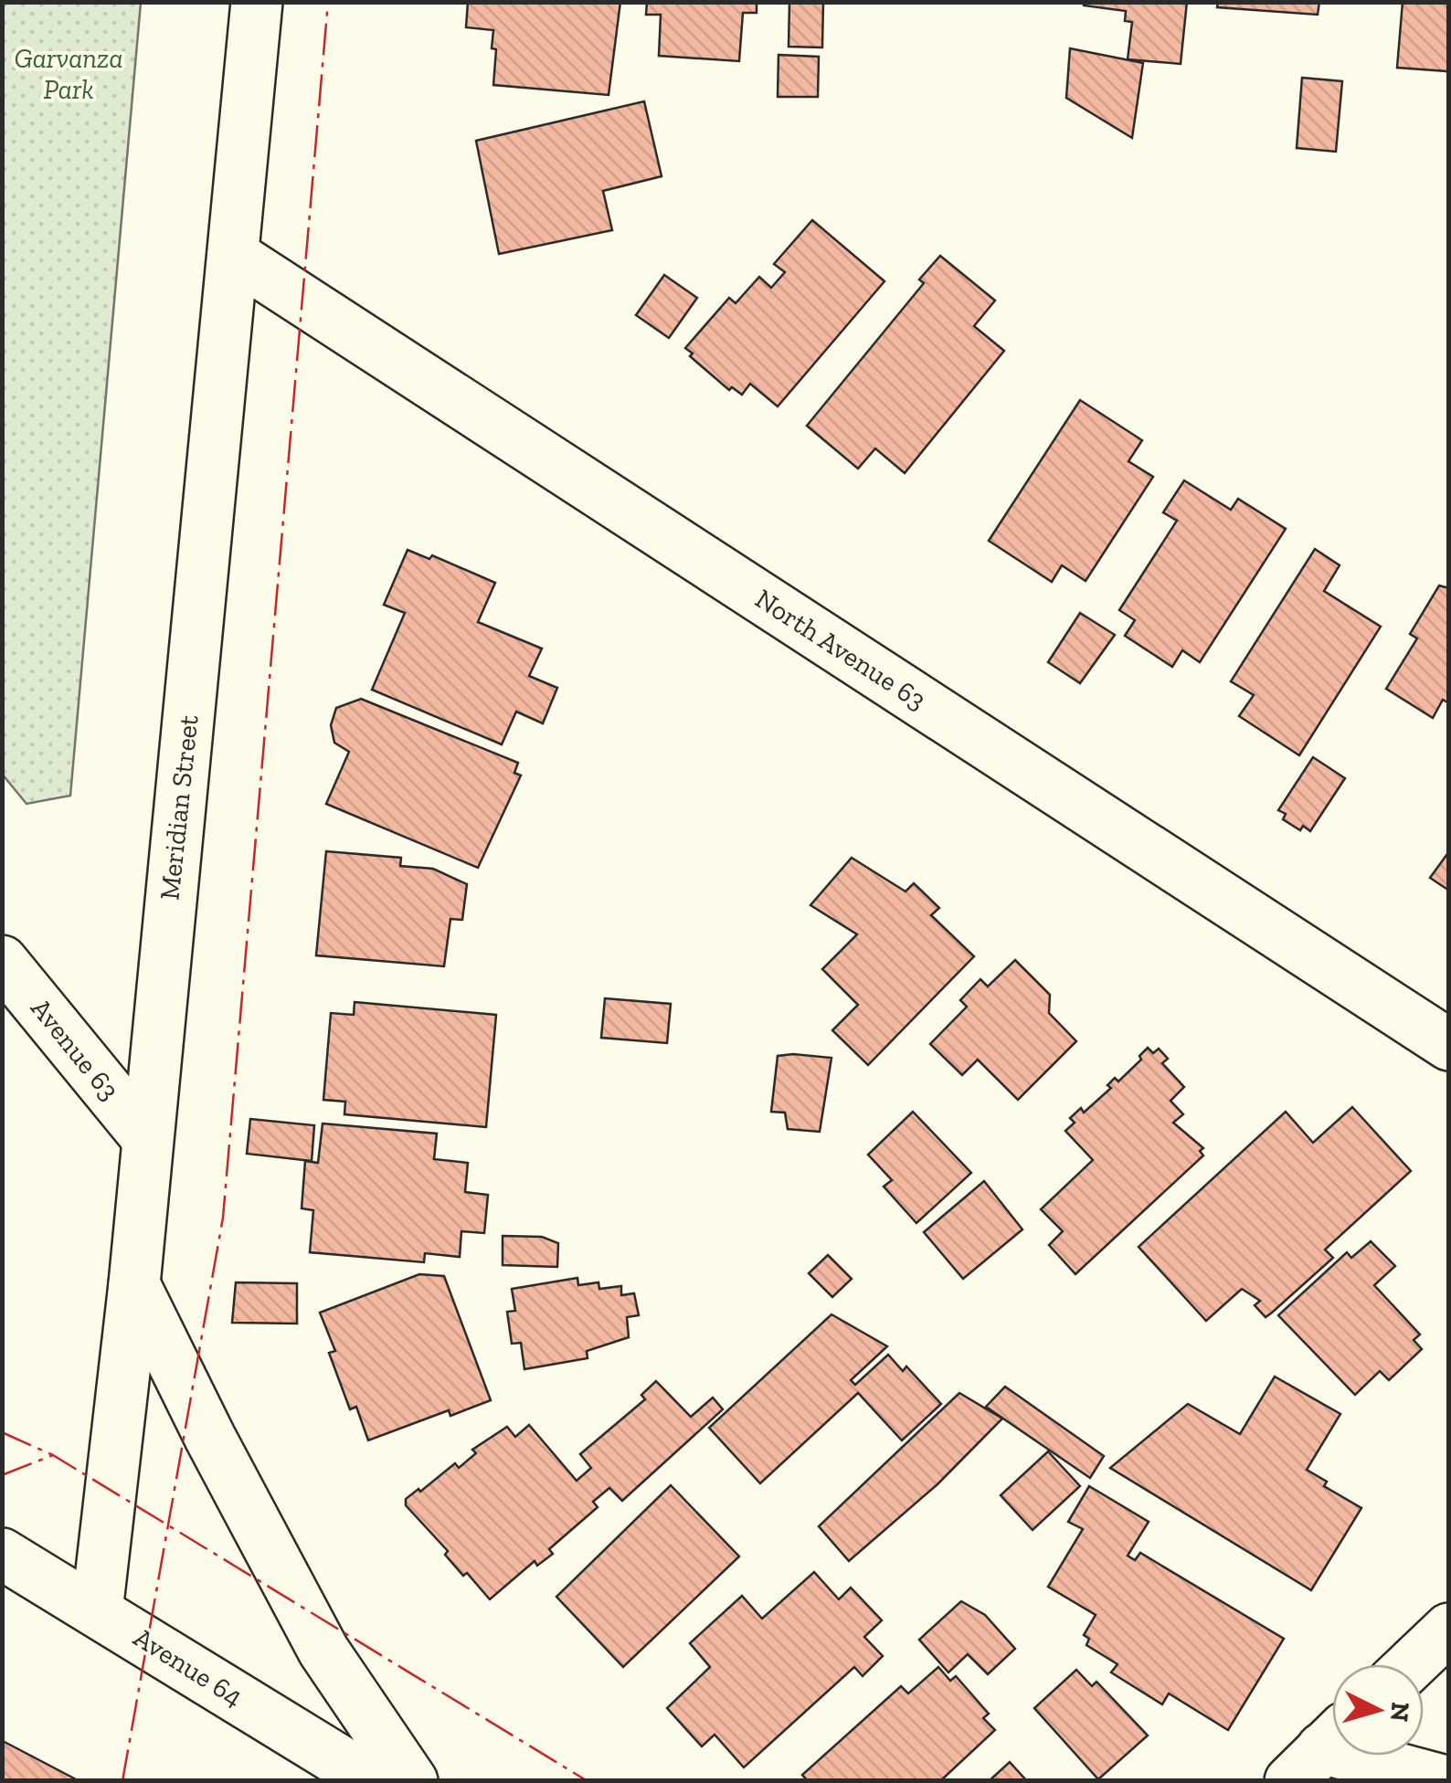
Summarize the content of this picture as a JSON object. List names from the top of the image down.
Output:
{
  "streets": {
    "street": [
      "North Avenue 63",
      "Meridian Street",
      "Avenue 63",
      "Avenue 64"
    ]
  },
  "crossings": [
    ["North Avenue 63", "Meridian Street"],
    ["Meridian Street", "Avenue 63"],
    ["Meridian Street", "Avenue 64"]
  ],
  "parks": ["Garvanza Park"],
  "north": "right"
}
